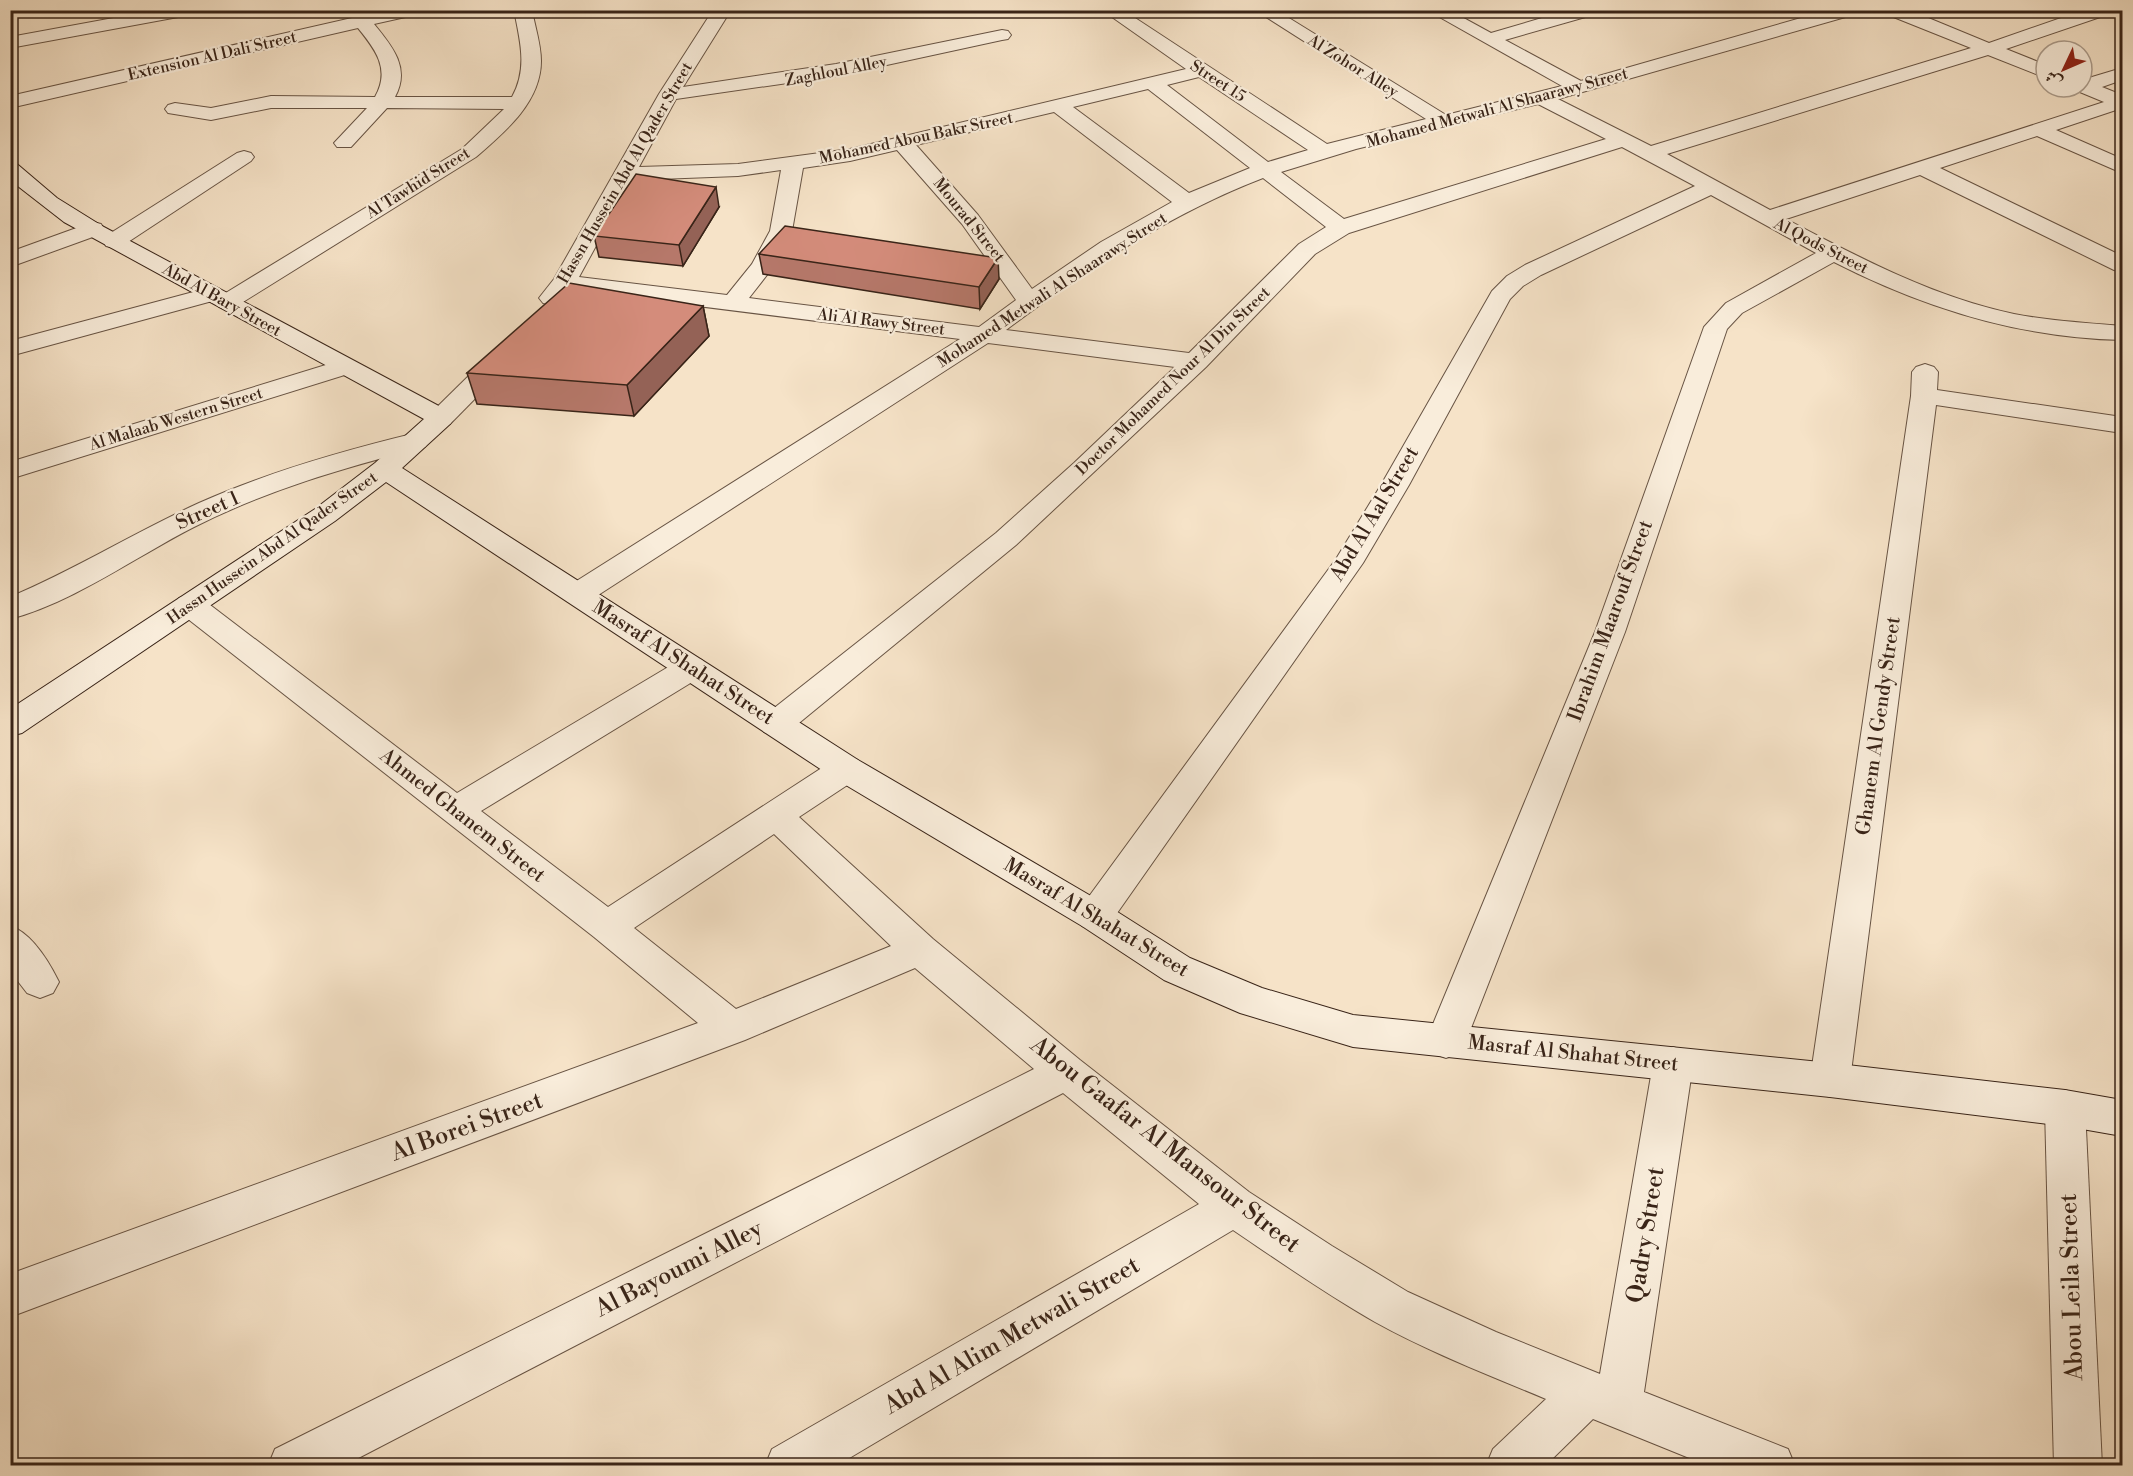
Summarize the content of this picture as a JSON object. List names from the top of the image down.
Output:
{
  "streets": {
    "street": [
      "Extension Al Dali Street",
      "Al Zohor Alley",
      "Zaghloul Alley",
      "Street 15",
      "Mohamed Metwali Al Shaarawy Street",
      "Mohamed Abou Bakr Street",
      "Hassn Hussein Abd Al Qader Street",
      "Al Tawhid Street",
      "Mourad Street",
      "Al Qods Street",
      "Abd Al Bary Street",
      "Ali Al Rawy Street",
      "Doctor Mohamed Nour Al Din Street",
      "Al Malaab Western Street",
      "Street 1",
      "Abd Al Aal Street",
      "Ibrahim Maarouf Street",
      "Masraf Al Shahat Street",
      "Ghanem Al Gendy Street",
      "Ahmed Ghanem Street",
      "Al Borei Street",
      "Abou Gaafar Al Mansour Street",
      "Qadry Street",
      "Al Bayoumi Alley",
      "Abou Leila Street",
      "Abd Al Alim Metwali Street"
    ]
  },
  "crossings": [
    ["Al Zohor Alley", "Mohamed Metwali Al Shaarawy Street"],
    ["Zaghloul Alley", "Hassn Hussein Abd Al Qader Street"],
    ["Street 15", "Mohamed Metwali Al Shaarawy Street"],
    ["Street 15", "Mohamed Abou Bakr Street"],
    ["Mohamed Metwali Al Shaarawy Street", "Mourad Street"],
    ["Mohamed Metwali Al Shaarawy Street", "Al Qods Street"],
    ["Mohamed Metwali Al Shaarawy Street", "Ali Al Rawy Street"],
    ["Mohamed Metwali Al Shaarawy Street", "Masraf Al Shahat Street"],
    ["Mohamed Abou Bakr Street", "Hassn Hussein Abd Al Qader Street"],
    ["Mohamed Abou Bakr Street", "Mourad Street"],
    ["Hassn Hussein Abd Al Qader Street", "Abd Al Bary Street"],
    ["Hassn Hussein Abd Al Qader Street", "Ali Al Rawy Street"],
    ["Hassn Hussein Abd Al Qader Street", "Street 1"],
    ["Hassn Hussein Abd Al Qader Street", "Masraf Al Shahat Street"],
    ["Hassn Hussein Abd Al Qader Street", "Ahmed Ghanem Street"],
    ["Al Tawhid Street", "Abd Al Bary Street"],
    ["Al Qods Street", "Doctor Mohamed Nour Al Din Street"],
    ["Al Qods Street", "Abd Al Aal Street"],
    ["Al Qods Street", "Ibrahim Maarouf Street"],
    ["Abd Al Bary Street", "Al Malaab Western Street"],
    ["Ali Al Rawy Street", "Doctor Mohamed Nour Al Din Street"],
    ["Doctor Mohamed Nour Al Din Street", "Masraf Al Shahat Street"],
    ["Abd Al Aal Street", "Masraf Al Shahat Street"],
    ["Ibrahim Maarouf Street", "Masraf Al Shahat Street"],
    ["Masraf Al Shahat Street", "Ghanem Al Gendy Street"],
    ["Masraf Al Shahat Street", "Qadry Street"],
    ["Masraf Al Shahat Street", "Abou Leila Street"],
    ["Ahmed Ghanem Street", "Al Borei Street"],
    ["Al Borei Street", "Abou Gaafar Al Mansour Street"],
    ["Abou Gaafar Al Mansour Street", "Qadry Street"],
    ["Abou Gaafar Al Mansour Street", "Al Bayoumi Alley"],
    ["Abou Gaafar Al Mansour Street", "Abd Al Alim Metwali Street"]
  ],
  "north": "bottom left"
}
